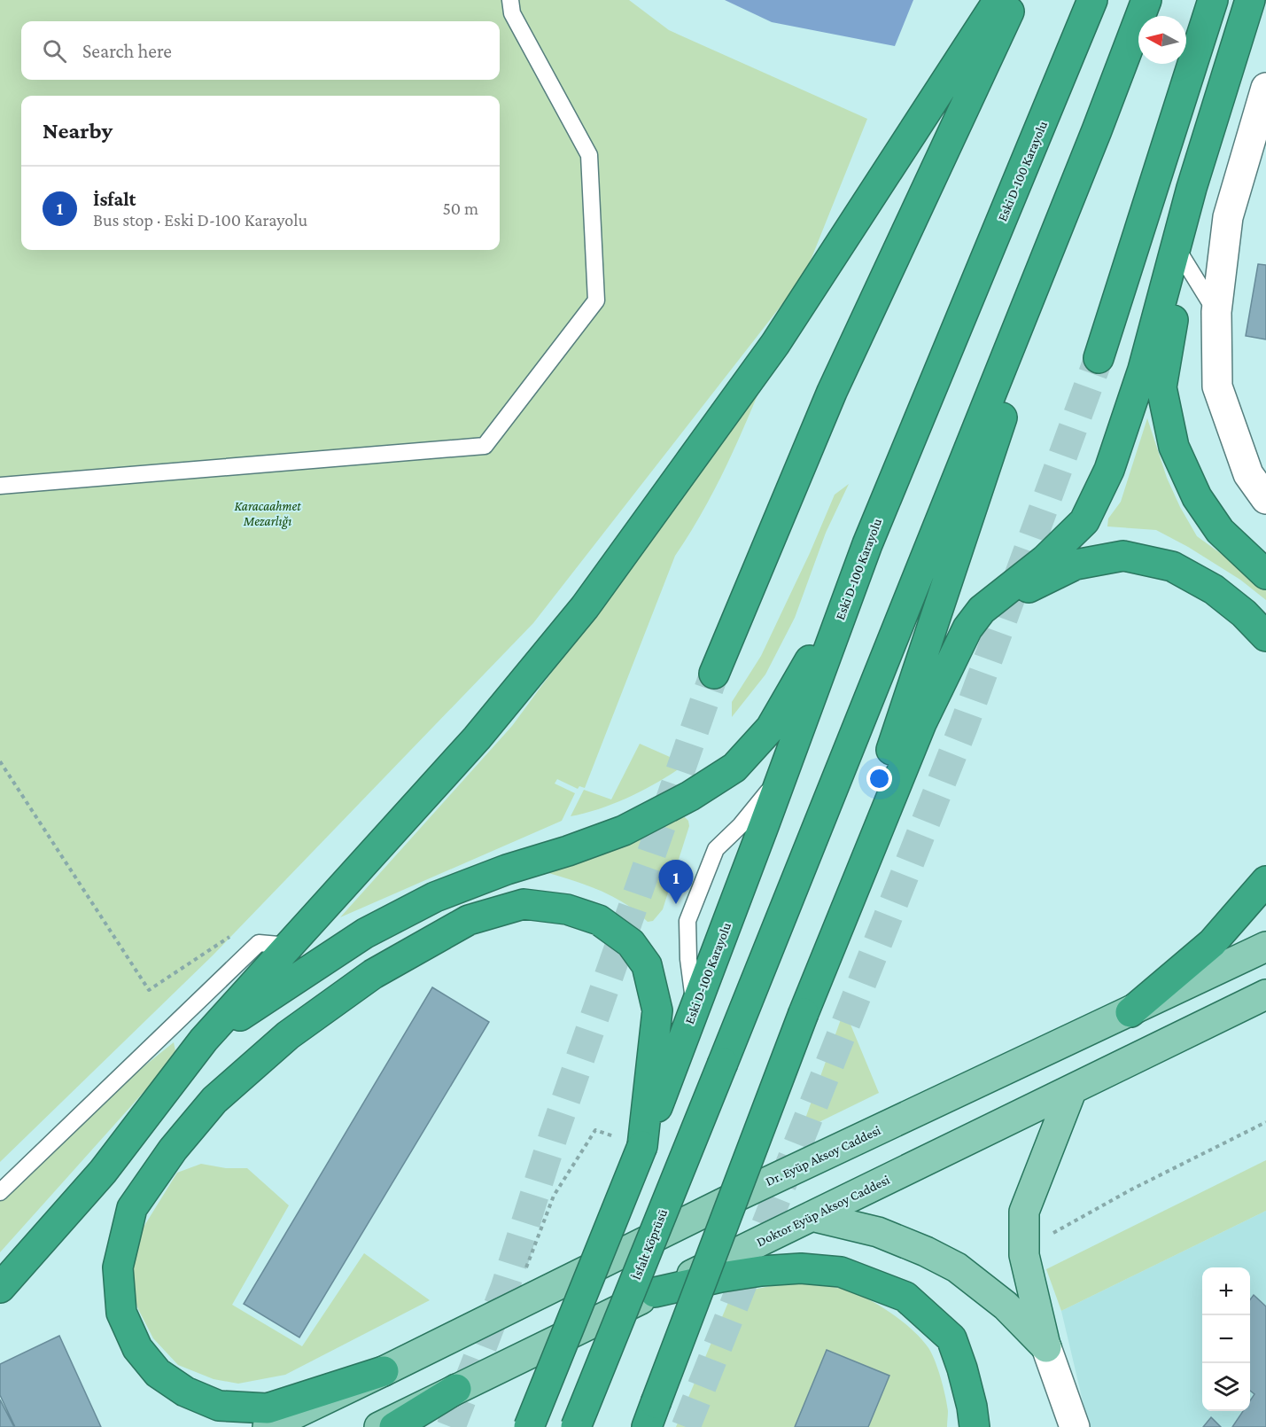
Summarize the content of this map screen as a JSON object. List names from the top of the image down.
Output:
{
  "streets": {
    "highway": ["Eski D-100 Karayolu", "İsfalt Köprüsü"],
    "main road": ["Dr. Eyüp Aksoy Caddesi", "Doktor Eyüp Aksoy Caddesi"]
  },
  "parks": ["Karacaahmet Mezarlığı"],
  "north": "left",
  "page": {
    "search": "Search here",
    "heading": "Nearby",
    "list": [
      {
        "mark": "1",
        "name": "İsfalt",
        "note": "Bus stop · Eski D-100 Karayolu",
        "value": "50 m"
      }
    ],
    "pins": "1",
    "map_buttons": ["+", "−"]
  }
}
